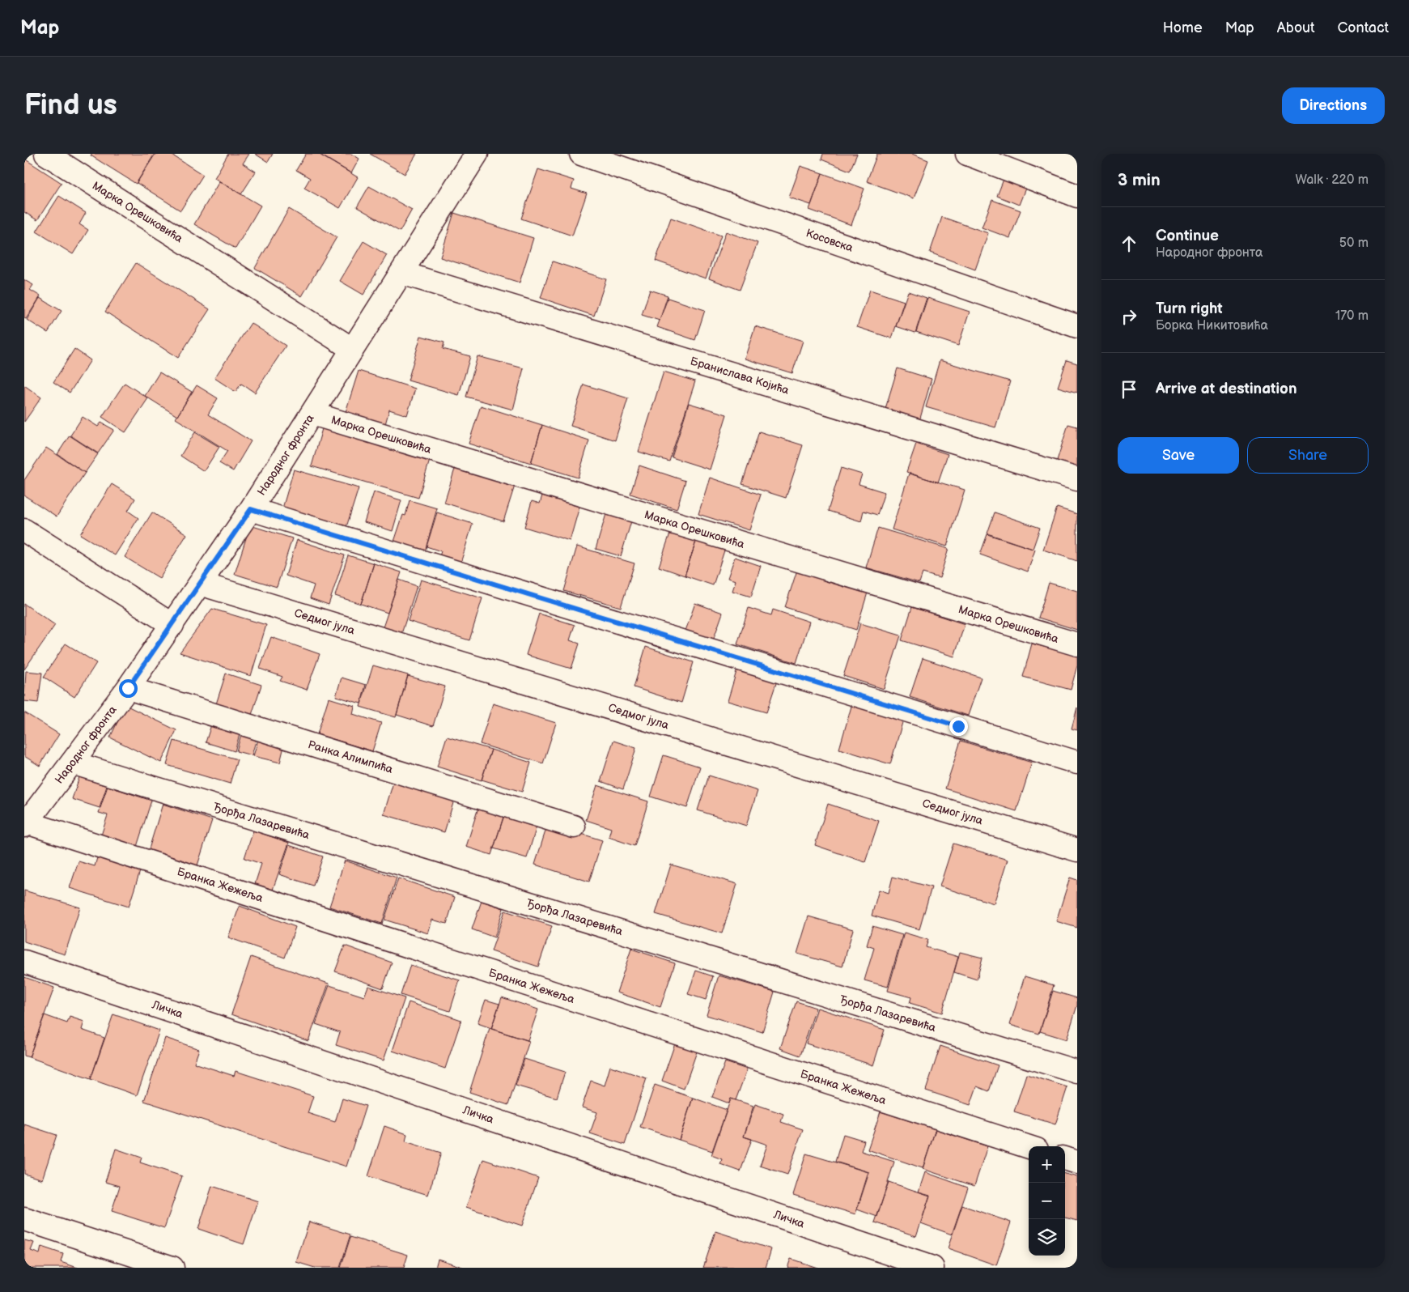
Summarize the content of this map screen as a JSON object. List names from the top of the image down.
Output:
{
  "streets": {
    "street": [
      "Марка Орешковића",
      "Косовска",
      "Бранислава Којића",
      "Народног фронта",
      "Седмог јула",
      "Ранка Алимпића",
      "Ђорђа Лазаревића",
      "Бранка Жежеља",
      "Личка"
    ]
  },
  "crossings": [
    ["Марка Орешковића", "Народног фронта"],
    ["Бранислава Којића", "Народног фронта"],
    ["Народног фронта", "Седмог јула"],
    ["Народног фронта", "Ранка Алимпића"],
    ["Народног фронта", "Ђорђа Лазаревића"],
    ["Народног фронта", "Бранка Жежеља"]
  ],
  "page": {
    "header": "Map",
    "nav": [
      "Home",
      "Map",
      "About",
      "Contact"
    ],
    "buttons": [
      "Directions",
      ["Save", "Share"]
    ],
    "title": "Find us",
    "heading": ["3 min", "Walk · 220 m"],
    "list": [
      ["Continue", "Народног фронта", "50 m"],
      ["Turn right", "Борка Никитовића", "170 m"],
      "Arrive at destination"
    ],
    "map_buttons": ["+", "−"]
  }
}
